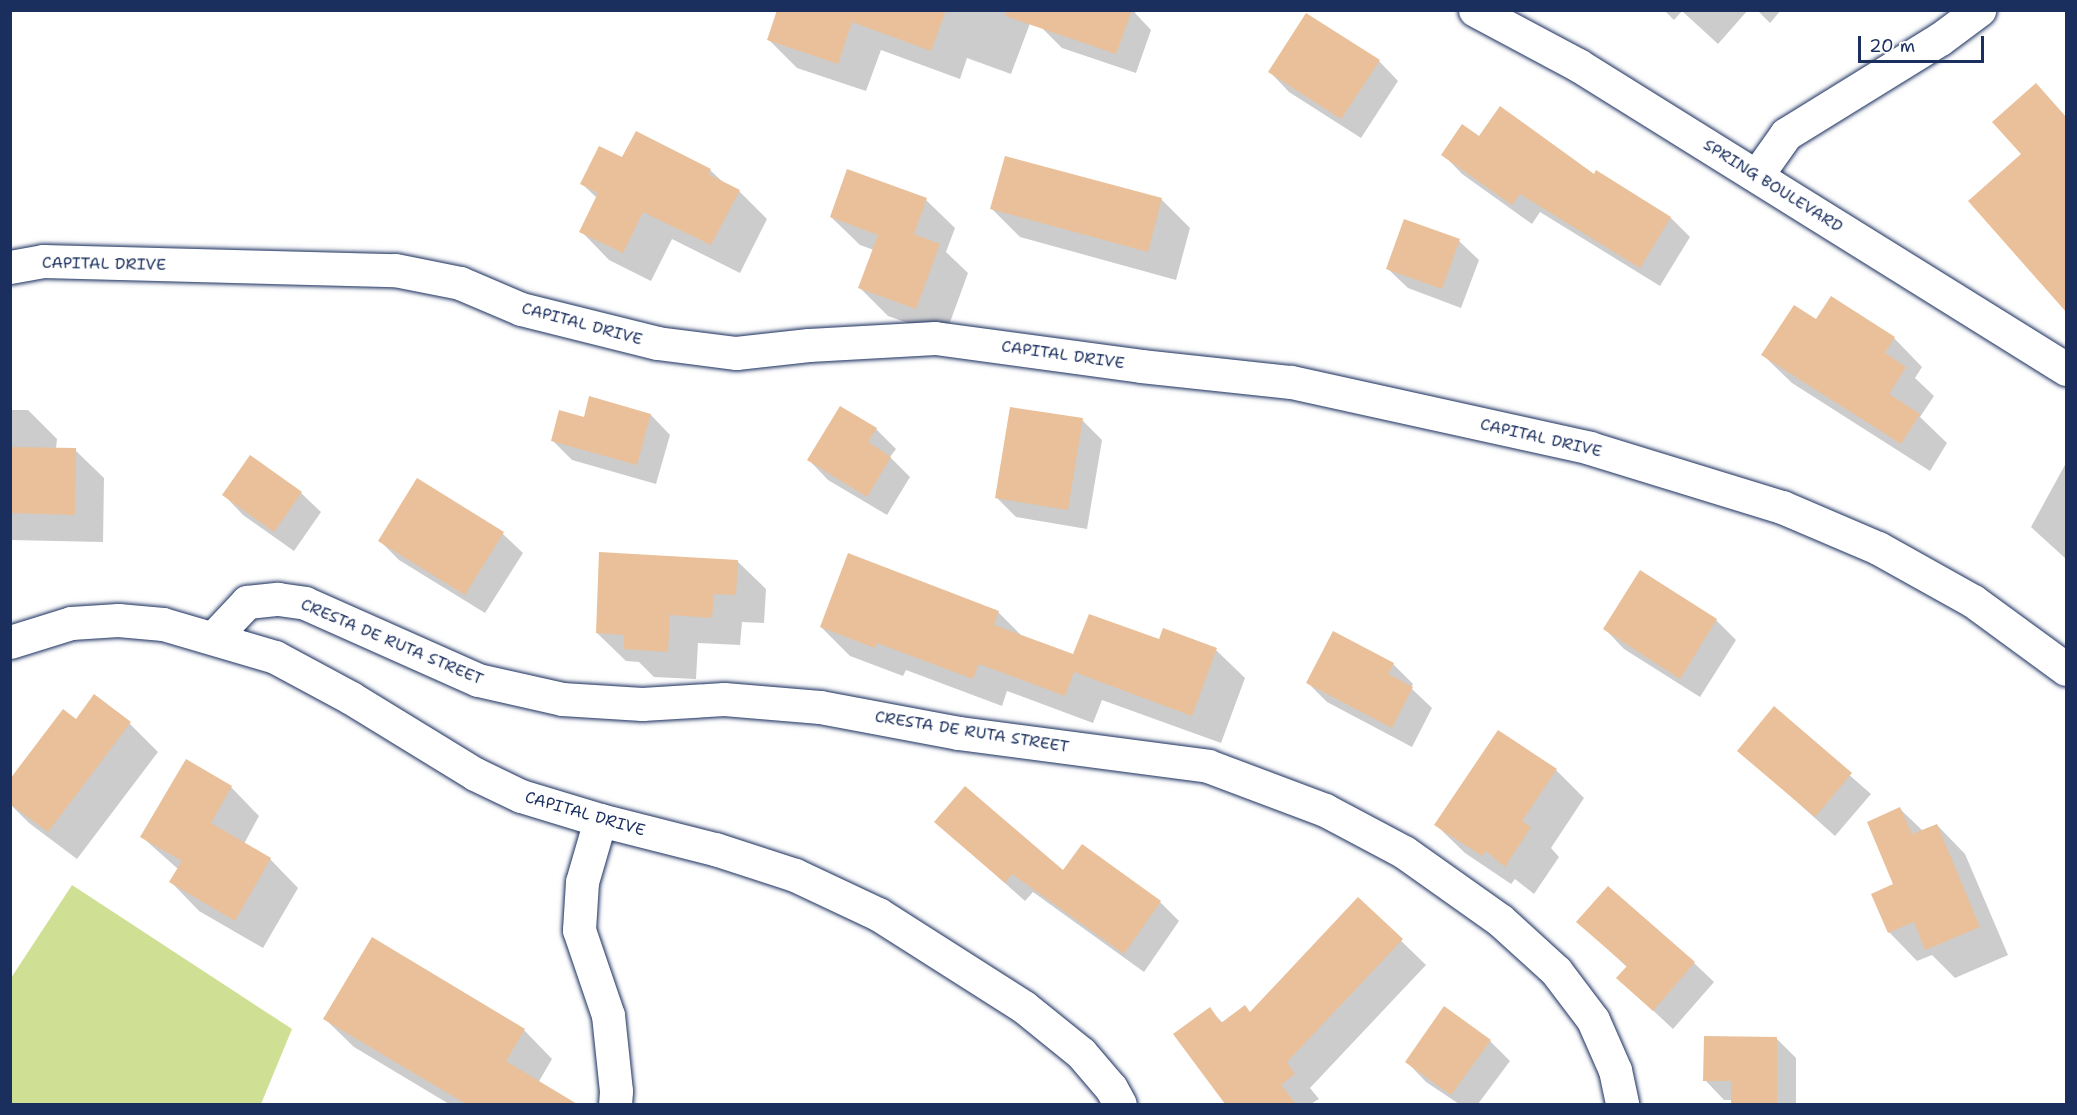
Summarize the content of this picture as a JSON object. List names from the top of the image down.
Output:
{
  "streets": {
    "street": ["SPRING BOULEVARD", "CAPITAL DRIVE", "CRESTA DE RUTA STREET"]
  },
  "crossings": [
    ["CAPITAL DRIVE", "CRESTA DE RUTA STREET"]
  ],
  "scale_bar": "20 m"
}
